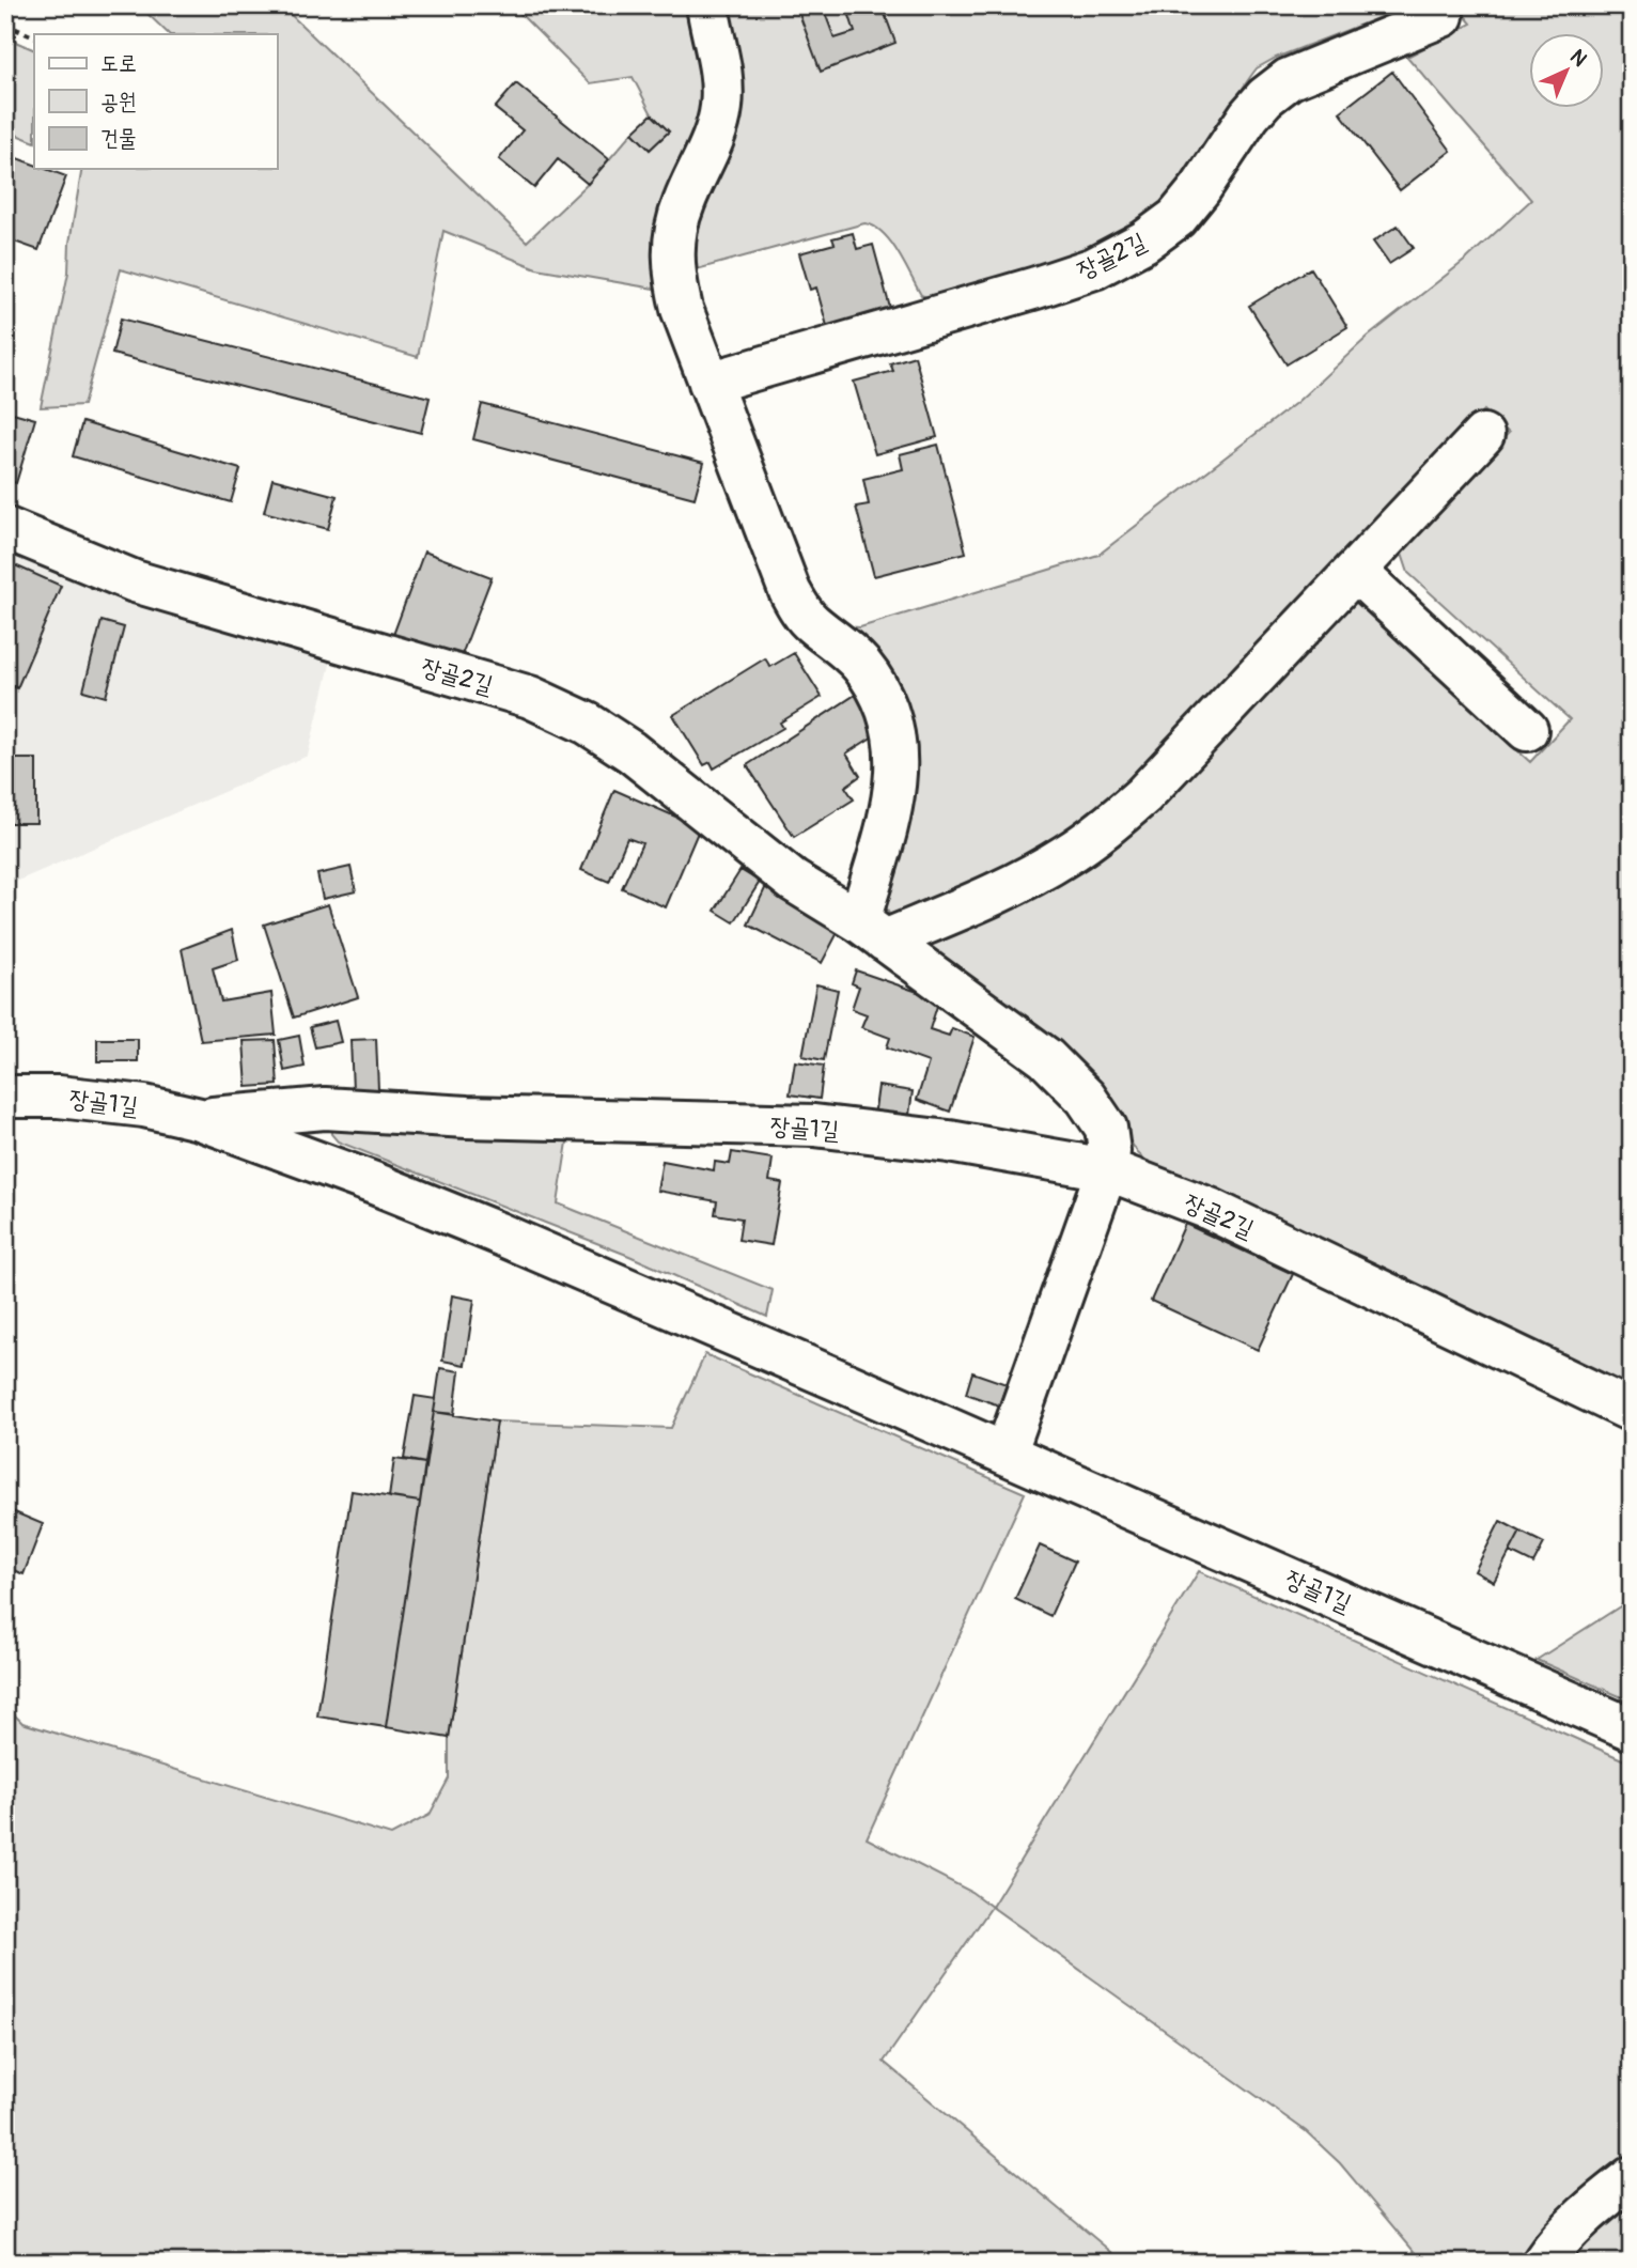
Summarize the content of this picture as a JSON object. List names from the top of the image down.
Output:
{
  "streets": {
    "street": ["장골2길", "장골1길"]
  },
  "crossings": [
    ["장골2길", "장골1길"]
  ],
  "legend": ["도로", "공원", "건물"],
  "north": "top right"
}
